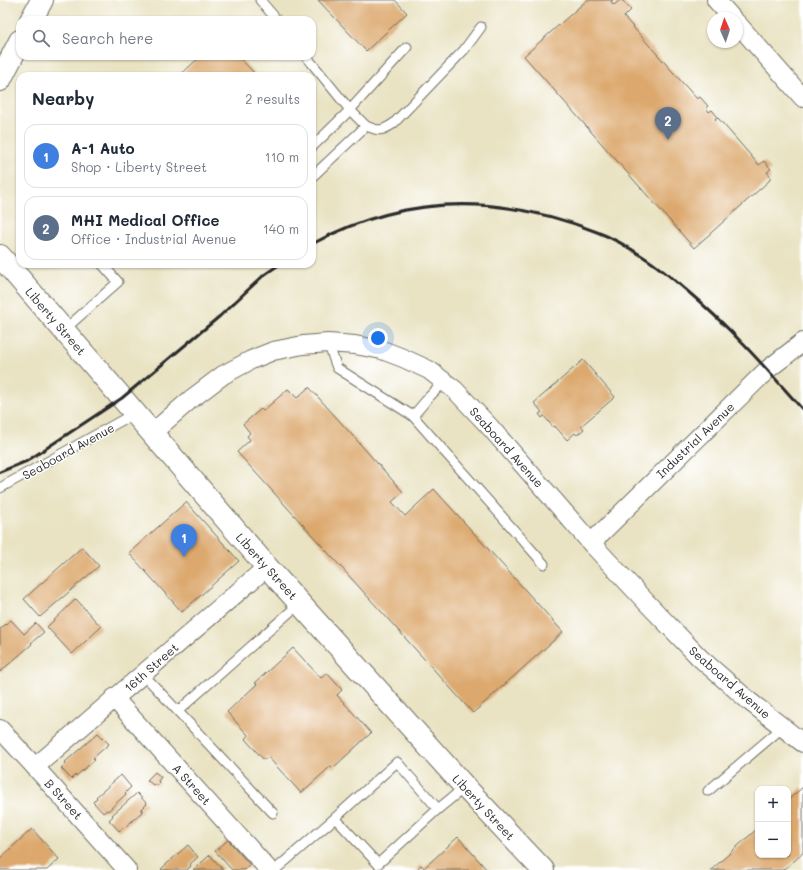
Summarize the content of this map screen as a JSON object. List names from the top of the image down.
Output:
{
  "streets": {
    "main road": ["Liberty Street"],
    "street": [
      "Industrial Avenue",
      "Seaboard Avenue",
      "16th Street",
      "A Street",
      "B Street"
    ]
  },
  "crossings": [
    ["Liberty Street", "Seaboard Avenue"],
    ["Liberty Street", "16th Street"],
    ["Industrial Avenue", "Seaboard Avenue"],
    ["16th Street", "A Street"],
    ["16th Street", "B Street"]
  ],
  "north": "top",
  "page": {
    "search": "Search here",
    "heading": ["Nearby", "2 results"],
    "pins": ["2", "1"],
    "list": [
      {
        "mark": "1",
        "name": "A-1 Auto",
        "note": "Shop · Liberty Street",
        "value": "110 m"
      },
      {
        "mark": "2",
        "name": "MHI Medical Office",
        "note": "Office · Industrial Avenue",
        "value": "140 m"
      }
    ],
    "map_buttons": ["+", "−"]
  }
}
